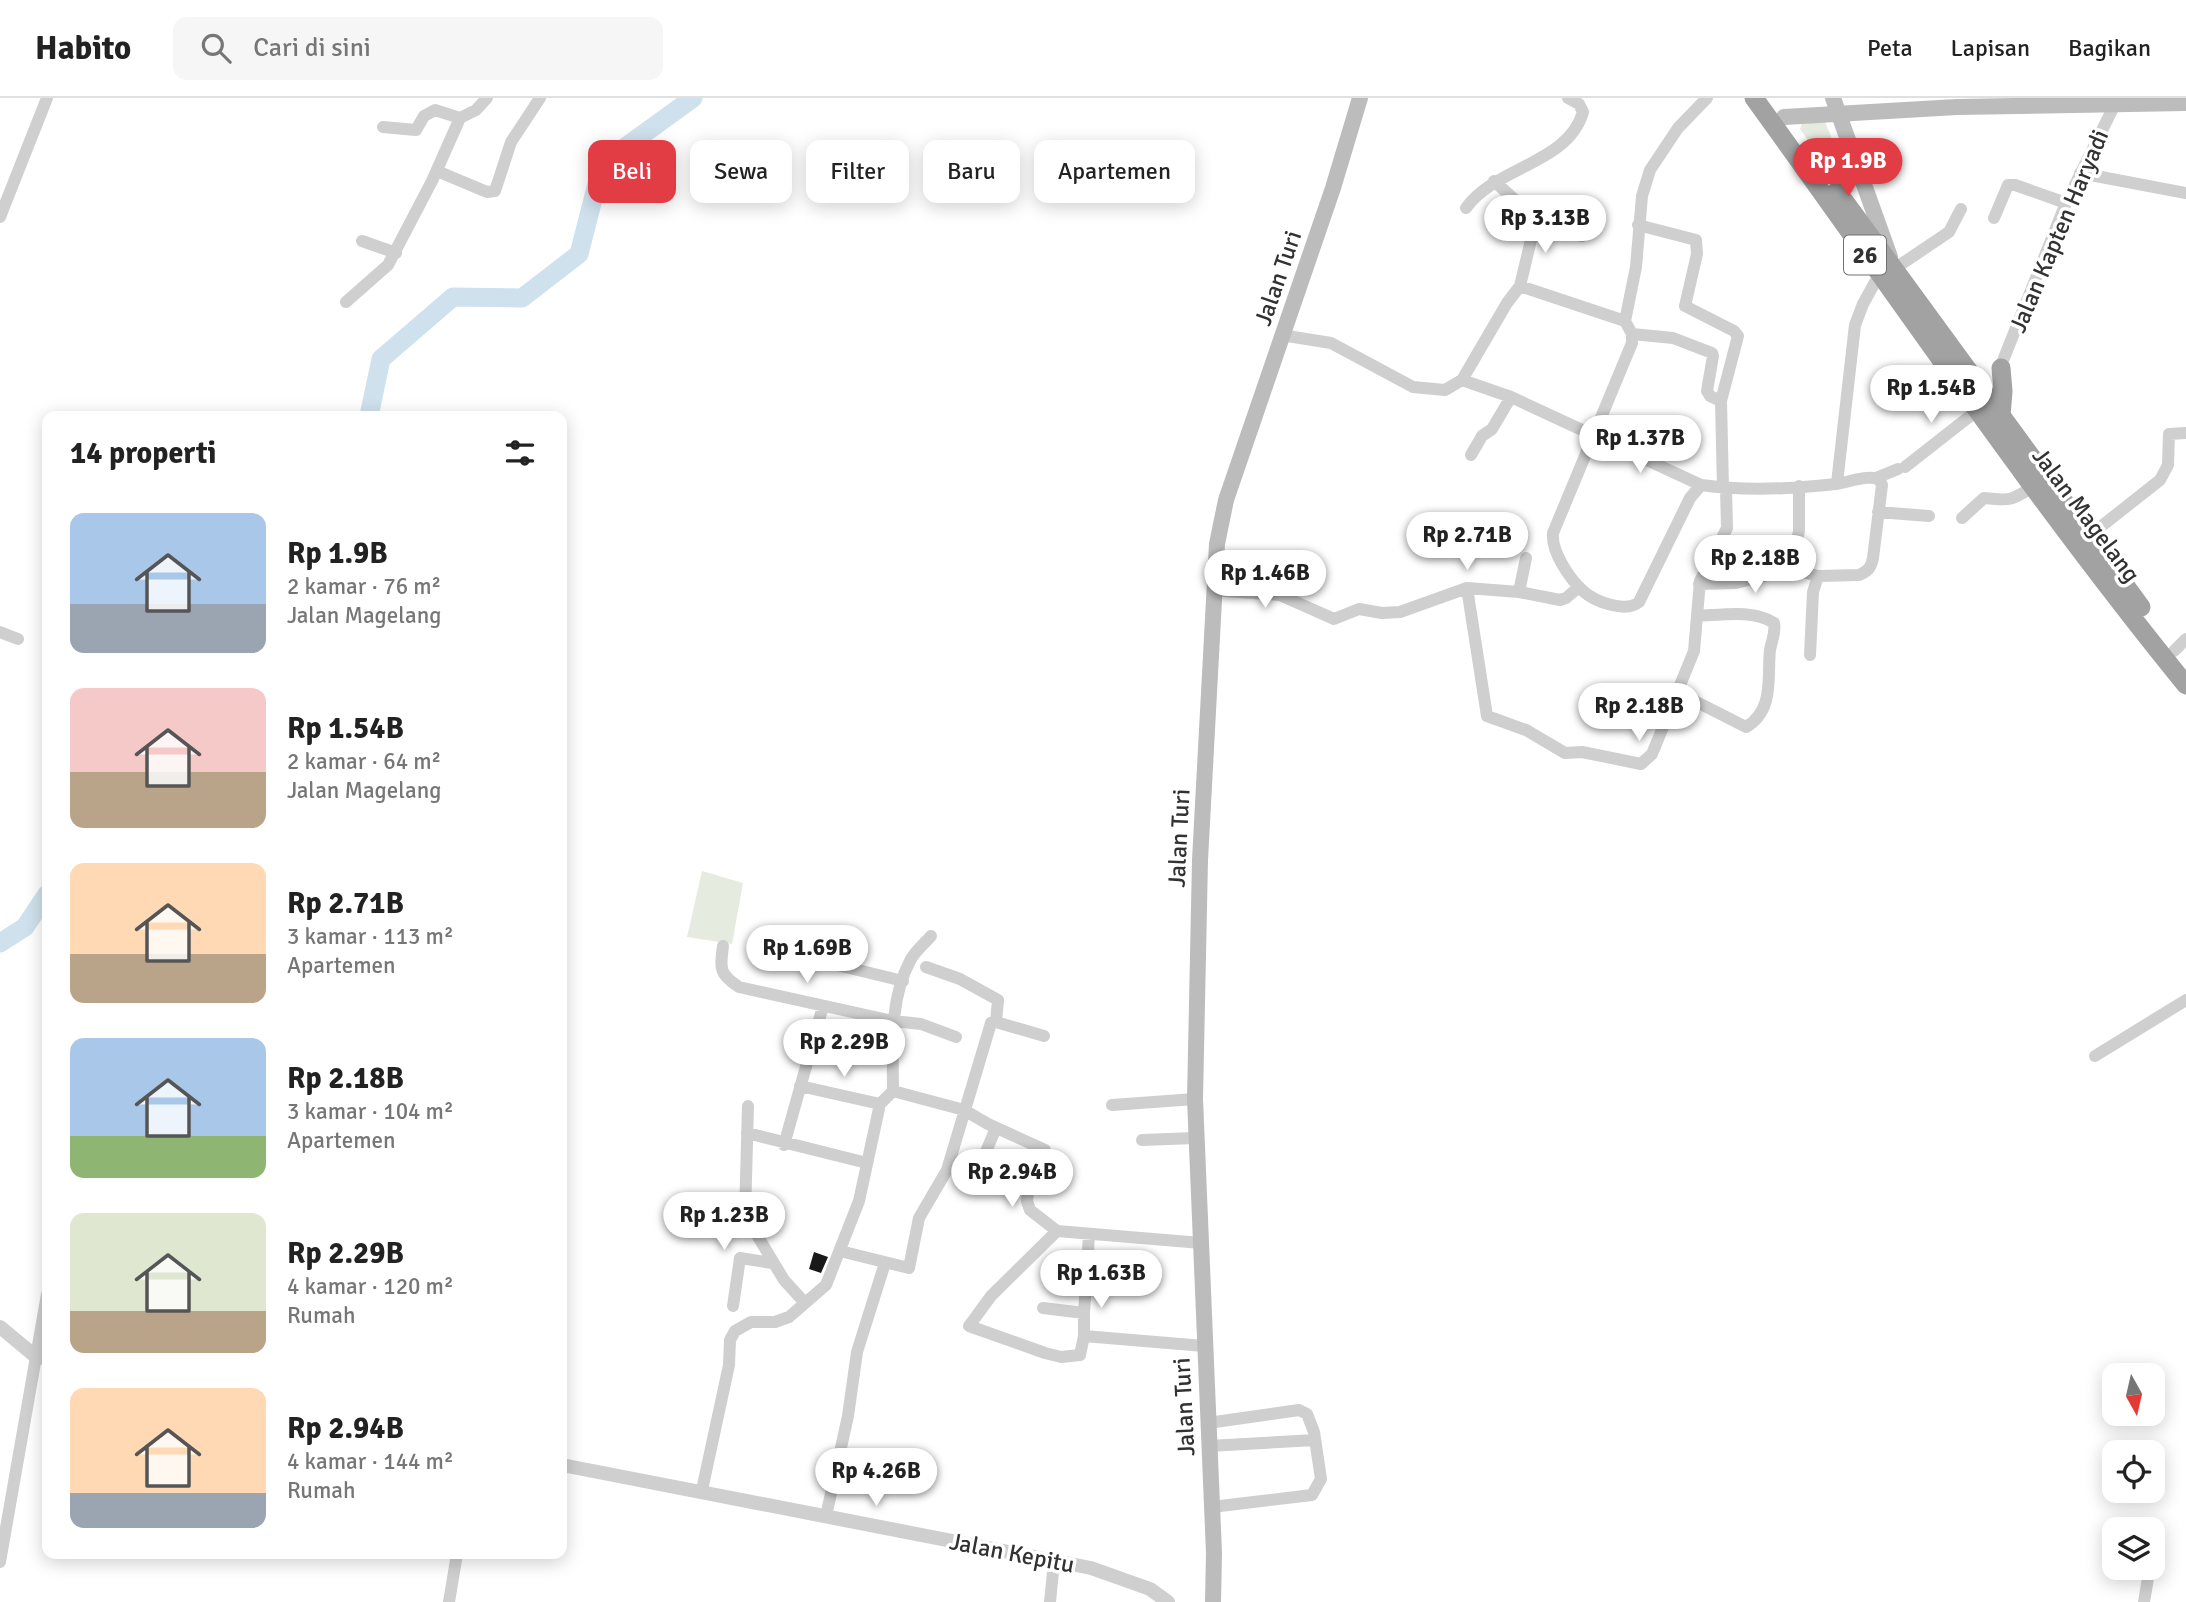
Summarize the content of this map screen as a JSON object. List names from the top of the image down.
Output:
{
  "streets": {
    "highway": ["26", "Jalan Magelang"],
    "main road": ["Jalan Turi"],
    "street": ["Jalan Kapten Haryadi", "Jalan Kepitu"]
  },
  "crossings": [
    ["Jalan Kapten Haryadi", "Jalan Magelang"]
  ],
  "north": "bottom",
  "page": {
    "header": "Habito",
    "search": "Cari di sini",
    "nav": ["Peta", "Lapisan", "Bagikan"],
    "price": [
      "Rp 1.9B",
      "Rp 3.13B",
      "Rp 1.54B",
      "Rp 1.37B",
      "Rp 2.71B",
      "Rp 2.18B",
      "Rp 1.46B",
      "Rp 2.18B",
      "Rp 1.69B",
      "Rp 2.29B",
      "Rp 2.94B",
      "Rp 1.23B",
      "Rp 1.63B",
      "Rp 4.26B"
    ],
    "chip": [
      "Beli",
      "Sewa",
      "Filter",
      "Baru",
      "Apartemen"
    ],
    "heading": "14 properti",
    "list": [
      {
        "name": "Rp 1.9B",
        "note": "2 kamar · 76 m² · Jalan Magelang"
      },
      {
        "name": "Rp 1.54B",
        "note": "2 kamar · 64 m² · Jalan Magelang"
      },
      {
        "name": "Rp 2.71B",
        "note": "3 kamar · 113 m² · Apartemen"
      },
      {
        "name": "Rp 2.18B",
        "note": "3 kamar · 104 m² · Apartemen"
      },
      {
        "name": "Rp 2.29B",
        "note": "4 kamar · 120 m² · Rumah"
      },
      {
        "name": "Rp 2.94B",
        "note": "4 kamar · 144 m² · Rumah"
      }
    ]
  }
}
